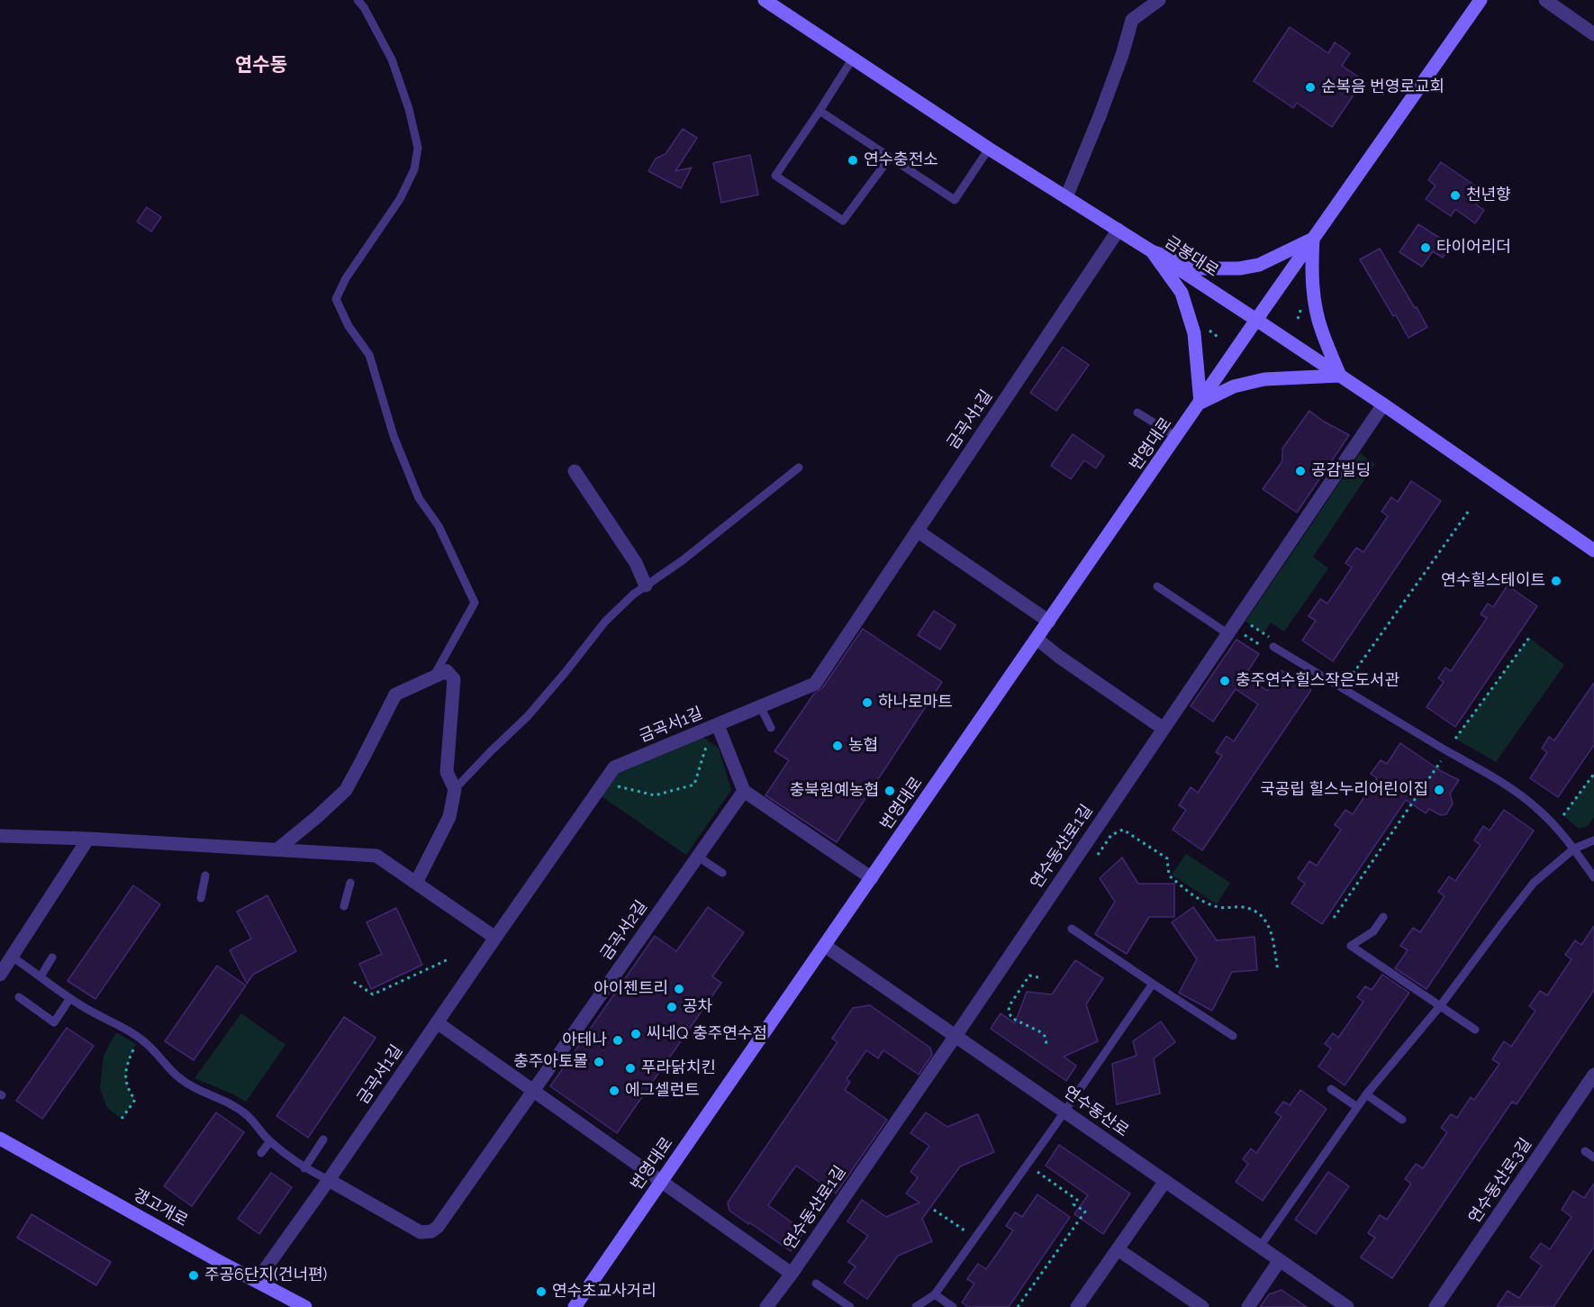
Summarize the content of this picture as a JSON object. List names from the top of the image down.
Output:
{
  "streets": {
    "street": [
      "금봉대로",
      "금곡서1길",
      "번영대로",
      "연수동산로1길",
      "금곡서2길",
      "연수동산로",
      "연수동산로3길",
      "갱고개로"
    ]
  },
  "crossings": [
    ["금봉대로", "금곡서1길"],
    ["금봉대로", "번영대로"],
    ["금봉대로", "연수동산로1길"],
    ["금곡서1길", "금곡서2길"],
    ["금곡서1길", "갱고개로"],
    ["번영대로", "연수동산로"],
    ["연수동산로1길", "연수동산로"]
  ],
  "districts": ["연수동"],
  "places": [
    "순복음 번영로교회",
    "연수충전소",
    "천년향",
    "타이어리더",
    "공감빌딩",
    "연수힐스테이트",
    "충주연수힐스작은도서관",
    "하나로마트",
    "농협",
    "국공립 힐스누리어린이집",
    "충북원예농협",
    "아이젠트리",
    "공차",
    "씨네Q 충주연수점",
    "아테나",
    "충주아토몰",
    "푸라닭치킨",
    "에그셀런트",
    "주공6단지(건너편)",
    "연수초교사거리"
  ]
}
